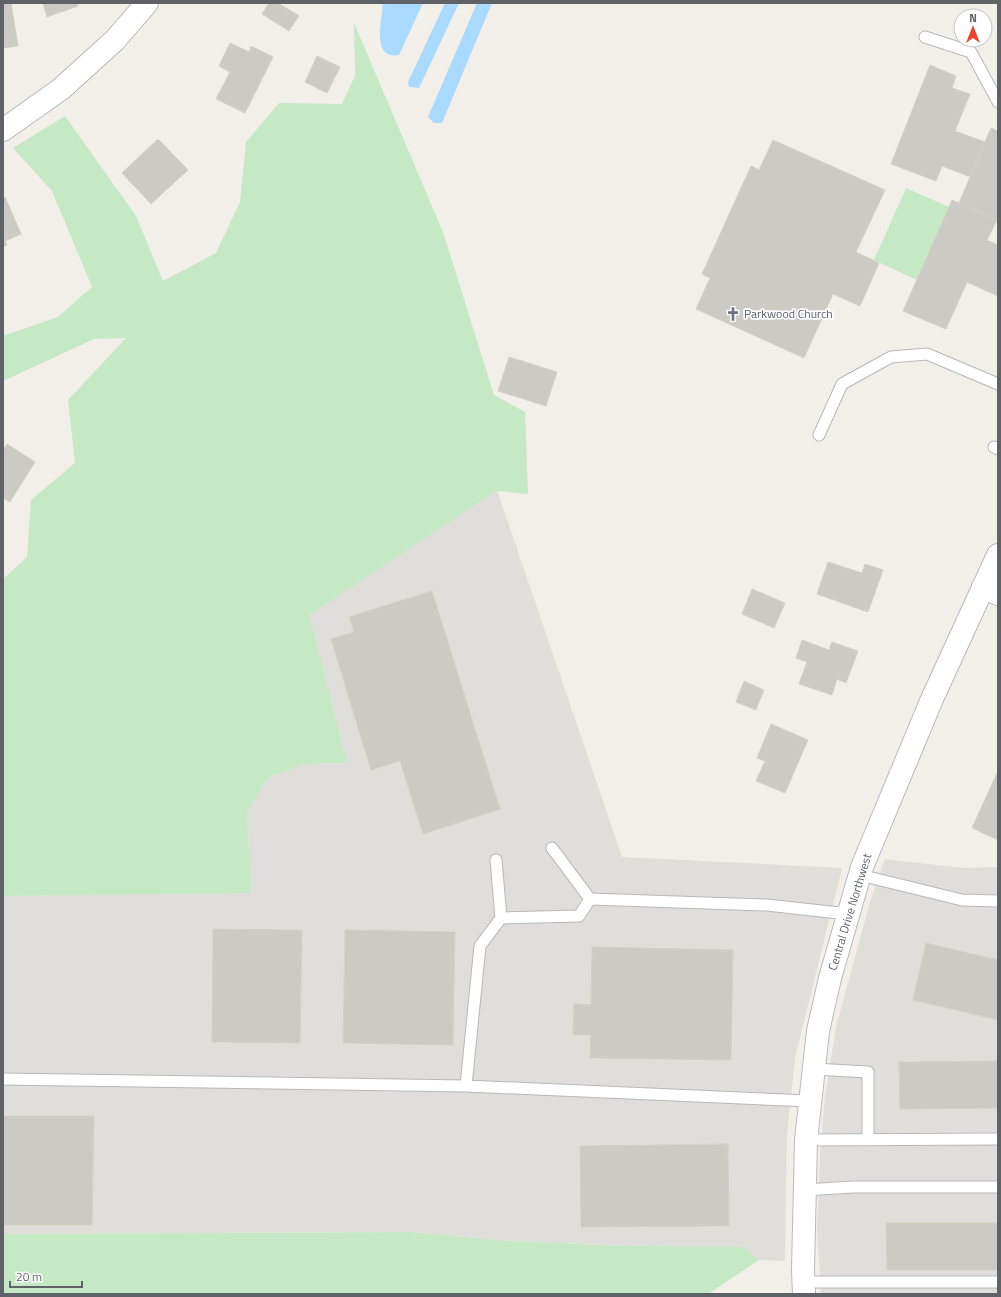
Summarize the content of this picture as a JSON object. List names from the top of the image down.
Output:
{
  "streets": {
    "street": ["Central Drive Northwest"]
  },
  "places": {
    "church": ["Parkwood Church"]
  },
  "scale_bar": "20 m",
  "north": "top"
}
